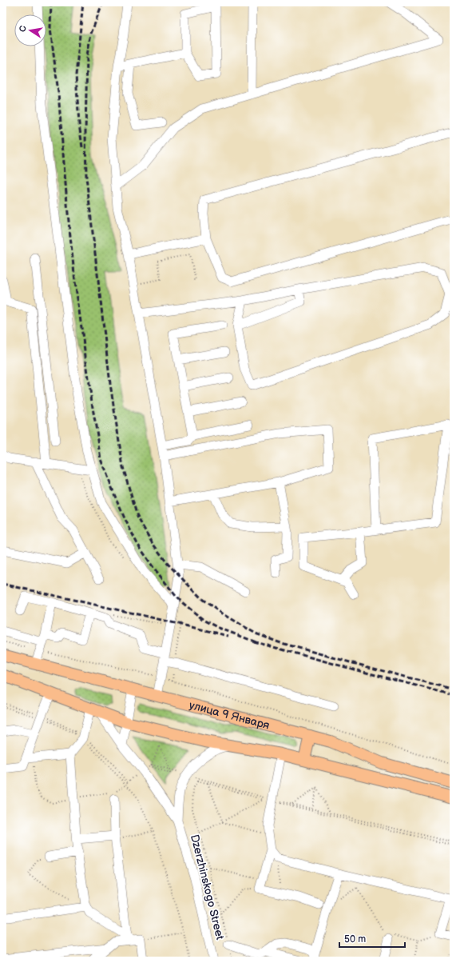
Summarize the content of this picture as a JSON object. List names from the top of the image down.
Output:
{
  "streets": {
    "main road": ["улица 9 Января"],
    "street": ["Dzerzhinskogo Street"]
  },
  "scale_bar": "50 m",
  "north": "left"
}
